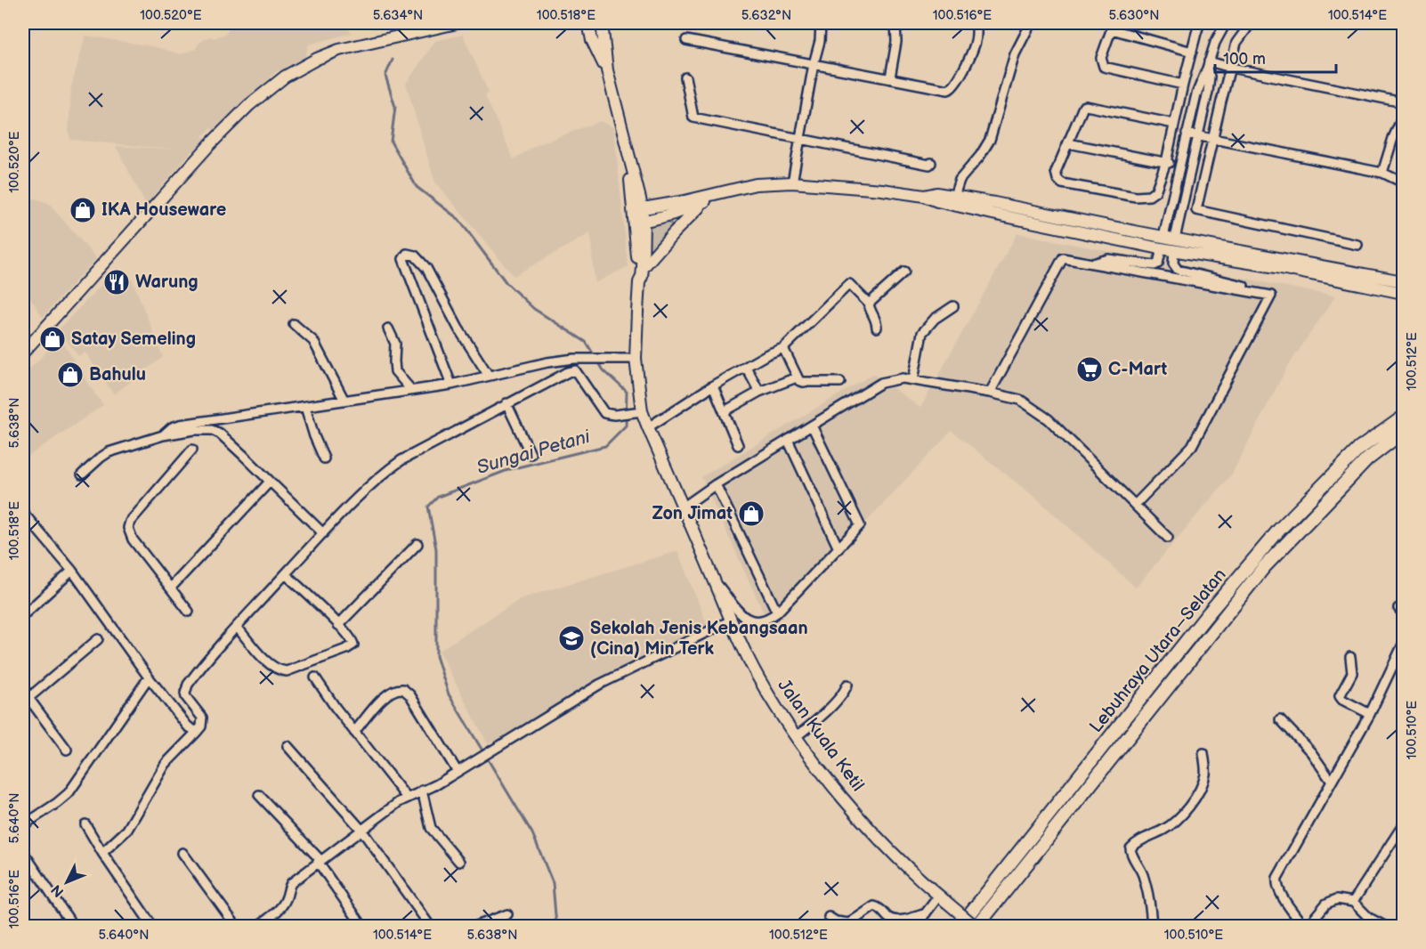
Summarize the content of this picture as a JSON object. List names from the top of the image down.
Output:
{
  "streets": {
    "highway": ["Lebuhraya Utara–Selatan"],
    "main road": ["Jalan Kuala Ketil"]
  },
  "crossings": [
    ["Lebuhraya Utara–Selatan", "Jalan Kuala Ketil"]
  ],
  "water": ["Sungai Petani"],
  "places": {
    "shop": [
      "IKA Houseware",
      "Satay Semeling",
      "Bahulu",
      "Zon Jimat"
    ],
    "restaurant": ["Warung"],
    "supermarket": ["C-Mart"],
    "school or university": ["Sekolah Jenis Kebangsaan (Cina) Min Terk"]
  },
  "scale_bar": "100 m",
  "north": "bottom left",
  "coordinates": [
    "100.520°E",
    "5.634°N",
    "100.518°E",
    "5.632°N",
    "100.516°E",
    "5.630°N",
    "100.514°E",
    "100.512°E",
    "5.638°N",
    "100.510°E",
    "5.640°N"
  ]
}
